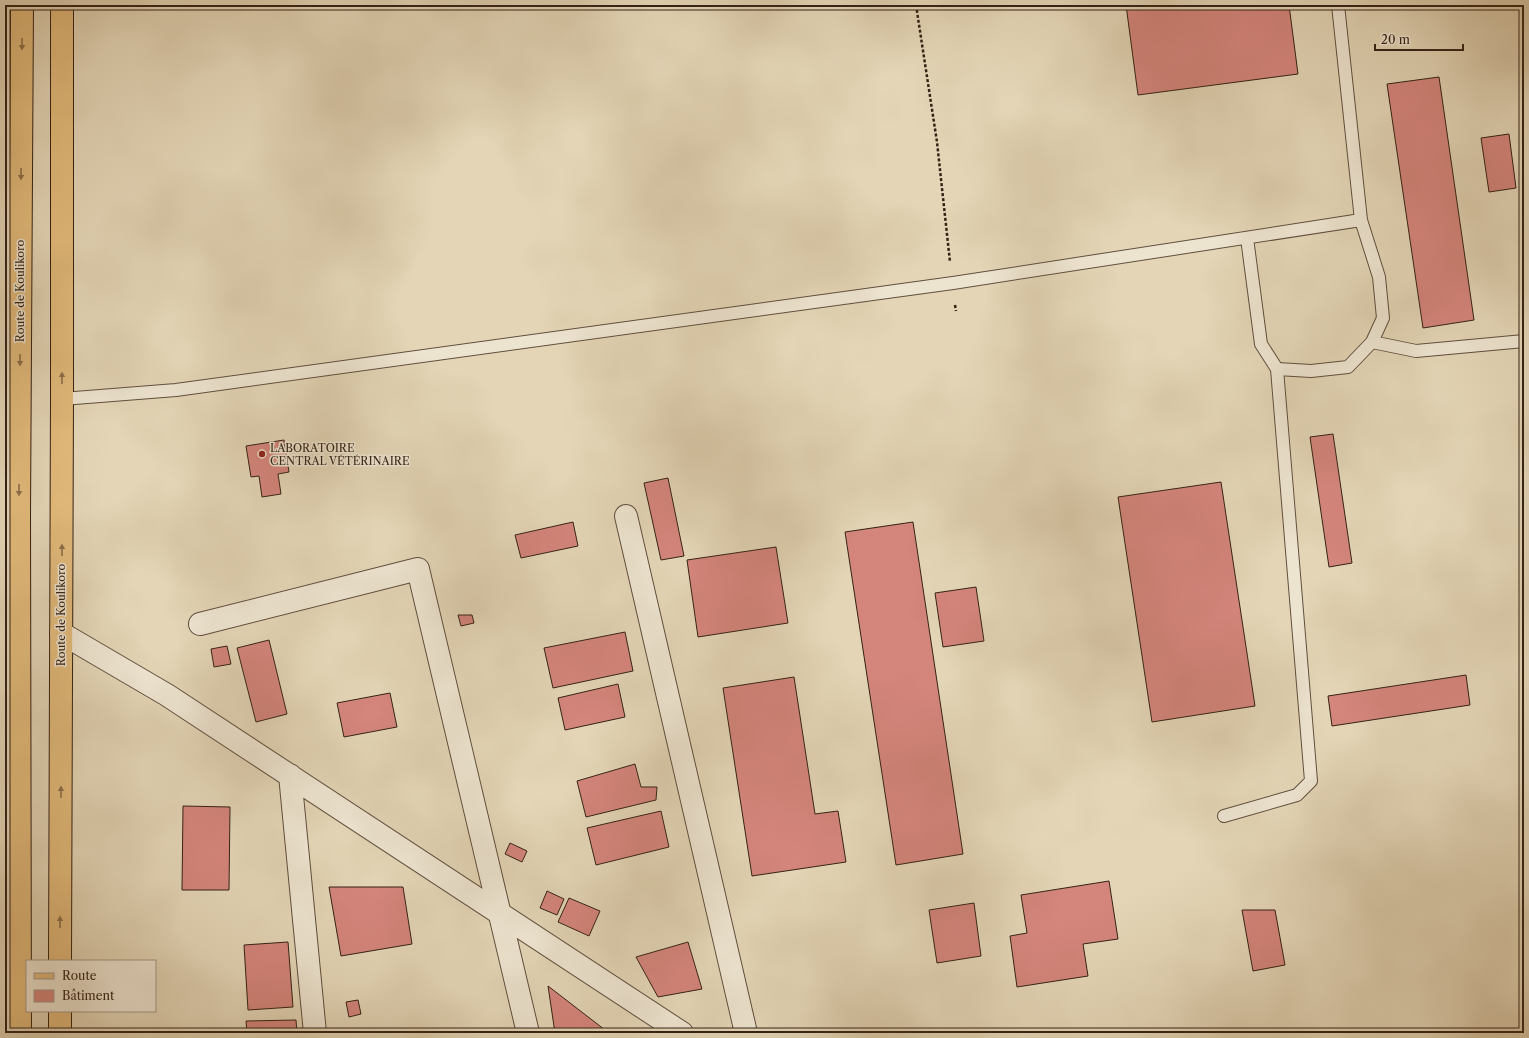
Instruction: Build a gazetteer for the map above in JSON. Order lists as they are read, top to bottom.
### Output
{
  "streets": {
    "main road": ["Route de Koulikoro"]
  },
  "places": ["LABORATOIRE CENTRAL VÉTÉRINAIRE"],
  "legend": ["Route", "Bâtiment"],
  "scale_bar": "20 m"
}
